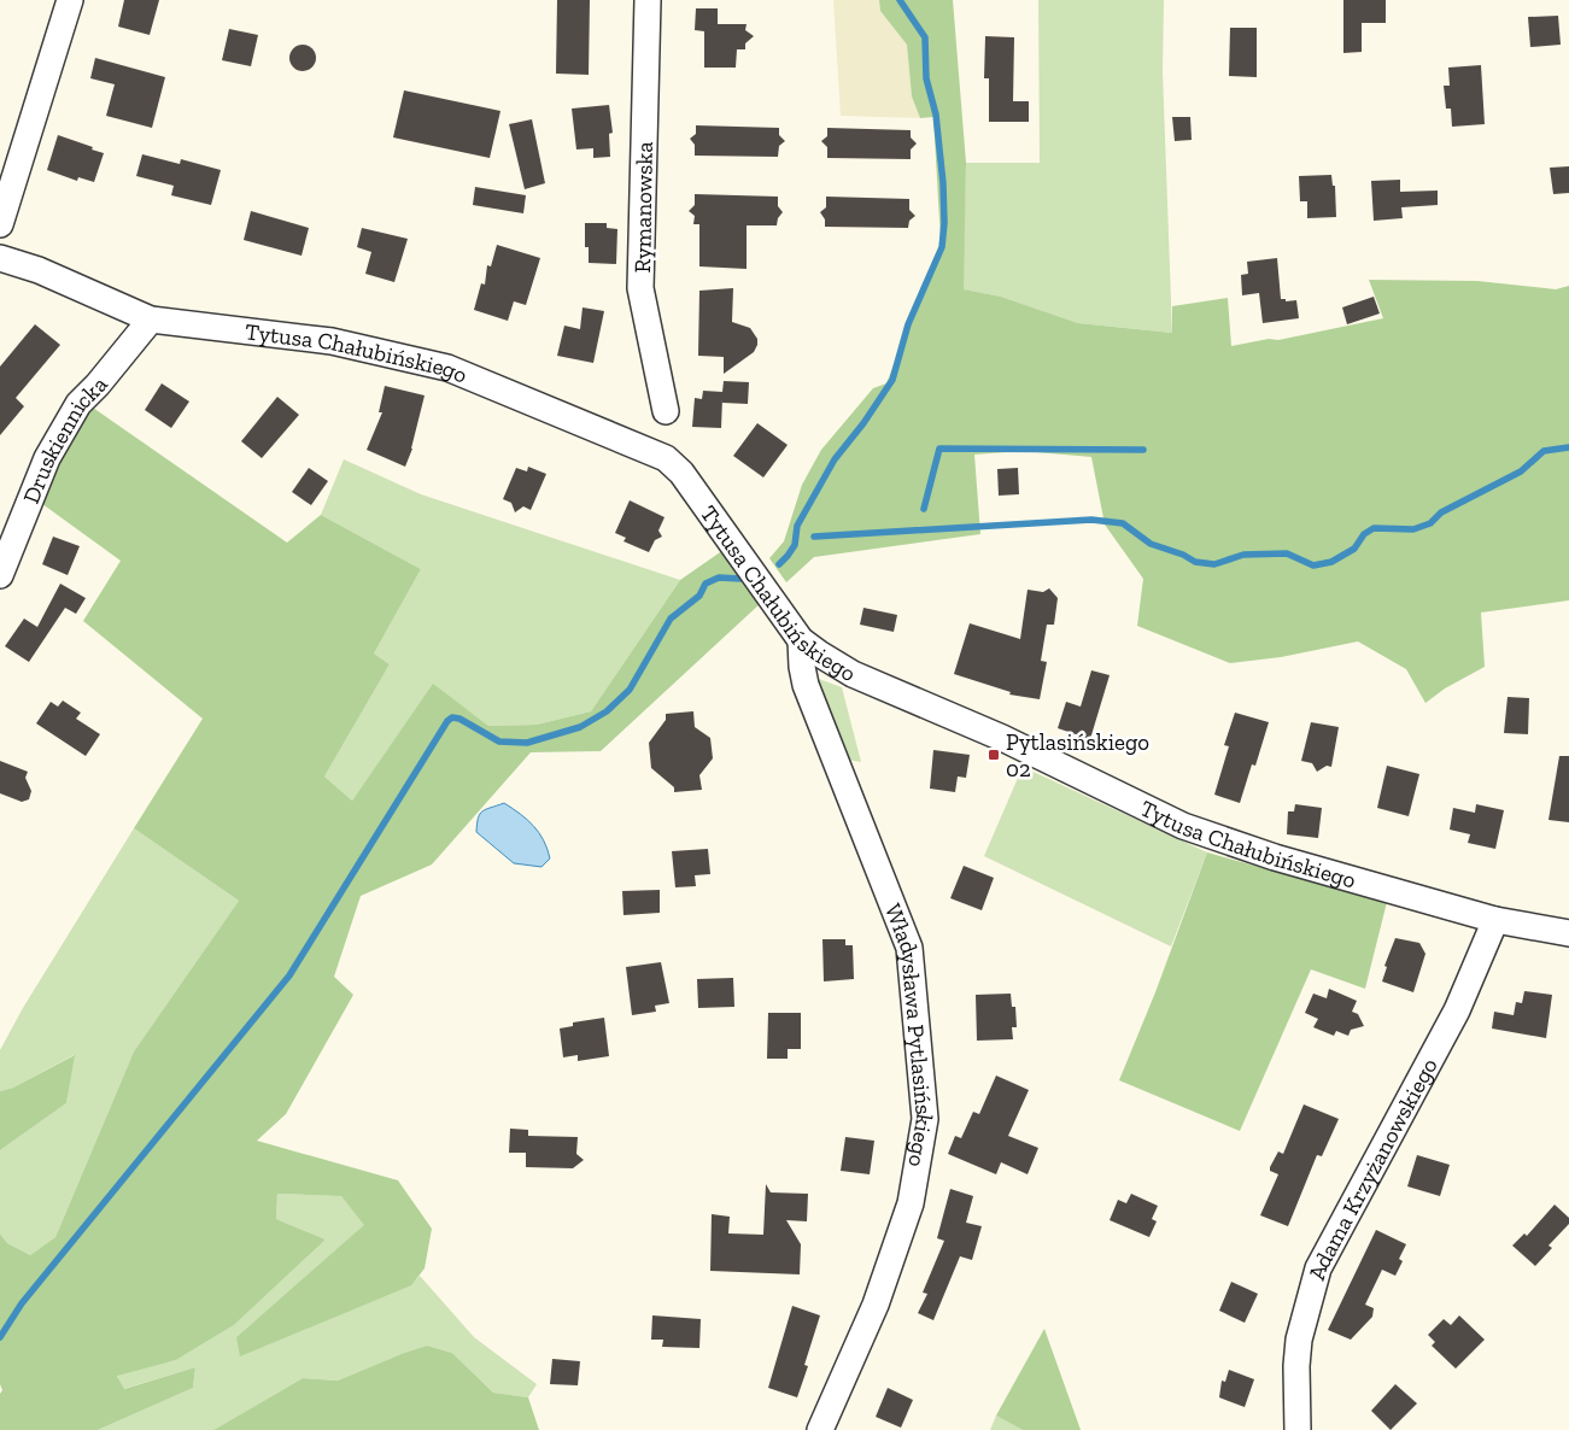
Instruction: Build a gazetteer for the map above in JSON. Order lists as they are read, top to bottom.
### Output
{
  "streets": {
    "street": [
      "Rymanowska",
      "Tytusa Chałubińskiego",
      "Druskiennicka",
      "Władysława Pytlasińskiego",
      "Adama Krzyżanowskiego"
    ]
  },
  "crossings": [
    ["Tytusa Chałubińskiego", "Druskiennicka"],
    ["Tytusa Chałubińskiego", "Władysława Pytlasińskiego"],
    ["Tytusa Chałubińskiego", "Adama Krzyżanowskiego"]
  ],
  "places": {
    "transit": ["Pytlasińskiego 02"]
  }
}
